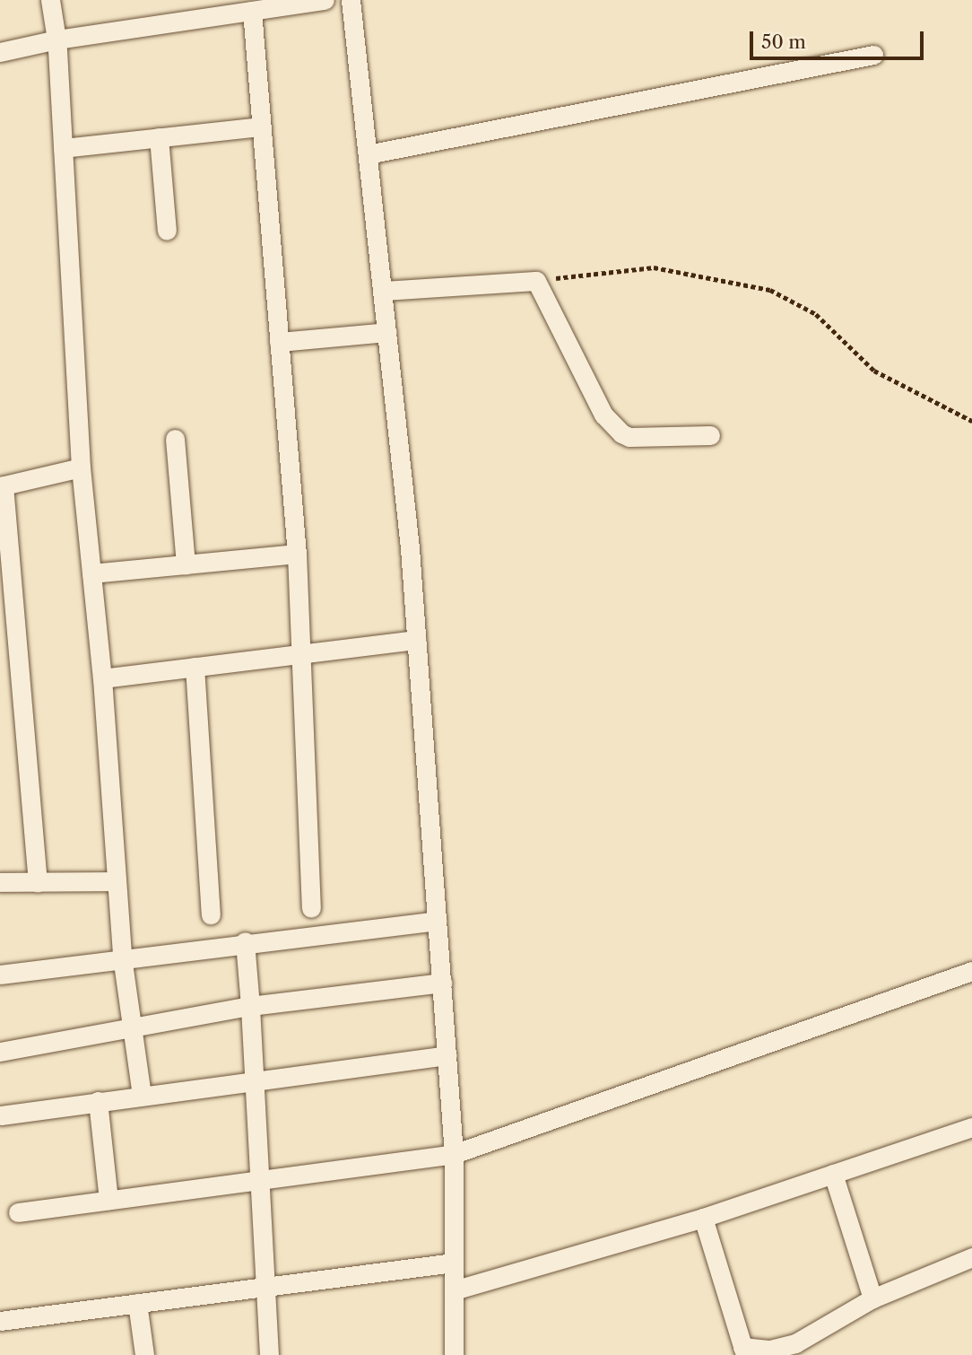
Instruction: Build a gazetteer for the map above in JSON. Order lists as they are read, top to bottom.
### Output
{
  "scale_bar": "50 m"
}
